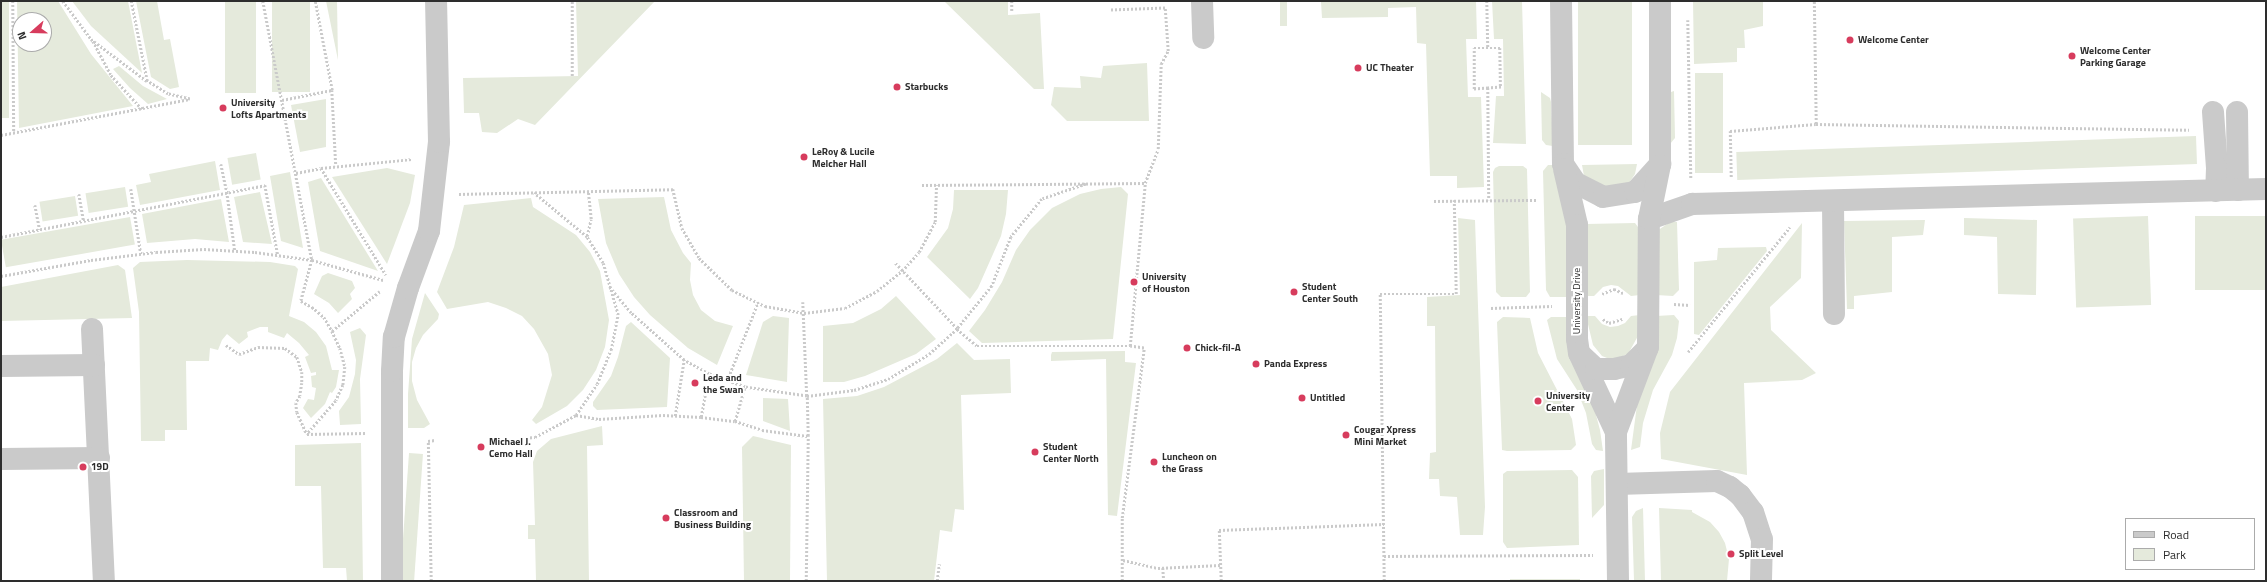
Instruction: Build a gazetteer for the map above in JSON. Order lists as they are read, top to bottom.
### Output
{
  "streets": {
    "street": ["University Drive"]
  },
  "places": [
    "Welcome Center",
    "Welcome Center Parking Garage",
    "UC Theater",
    "Starbucks",
    "University Lofts Apartments",
    "LeRoy & Lucile Melcher Hall",
    "University of Houston",
    "Student Center South",
    "Chick-fil-A",
    "Panda Express",
    "Leda and the Swan",
    "Untitled",
    "University Center",
    "Cougar Xpress Mini Market",
    "Michael J. Cemo Hall",
    "Student Center North",
    "Luncheon on the Grass",
    "19D",
    "Classroom and Business Building",
    "Split Level"
  ],
  "legend": ["Road", "Park"],
  "north": "left"
}
